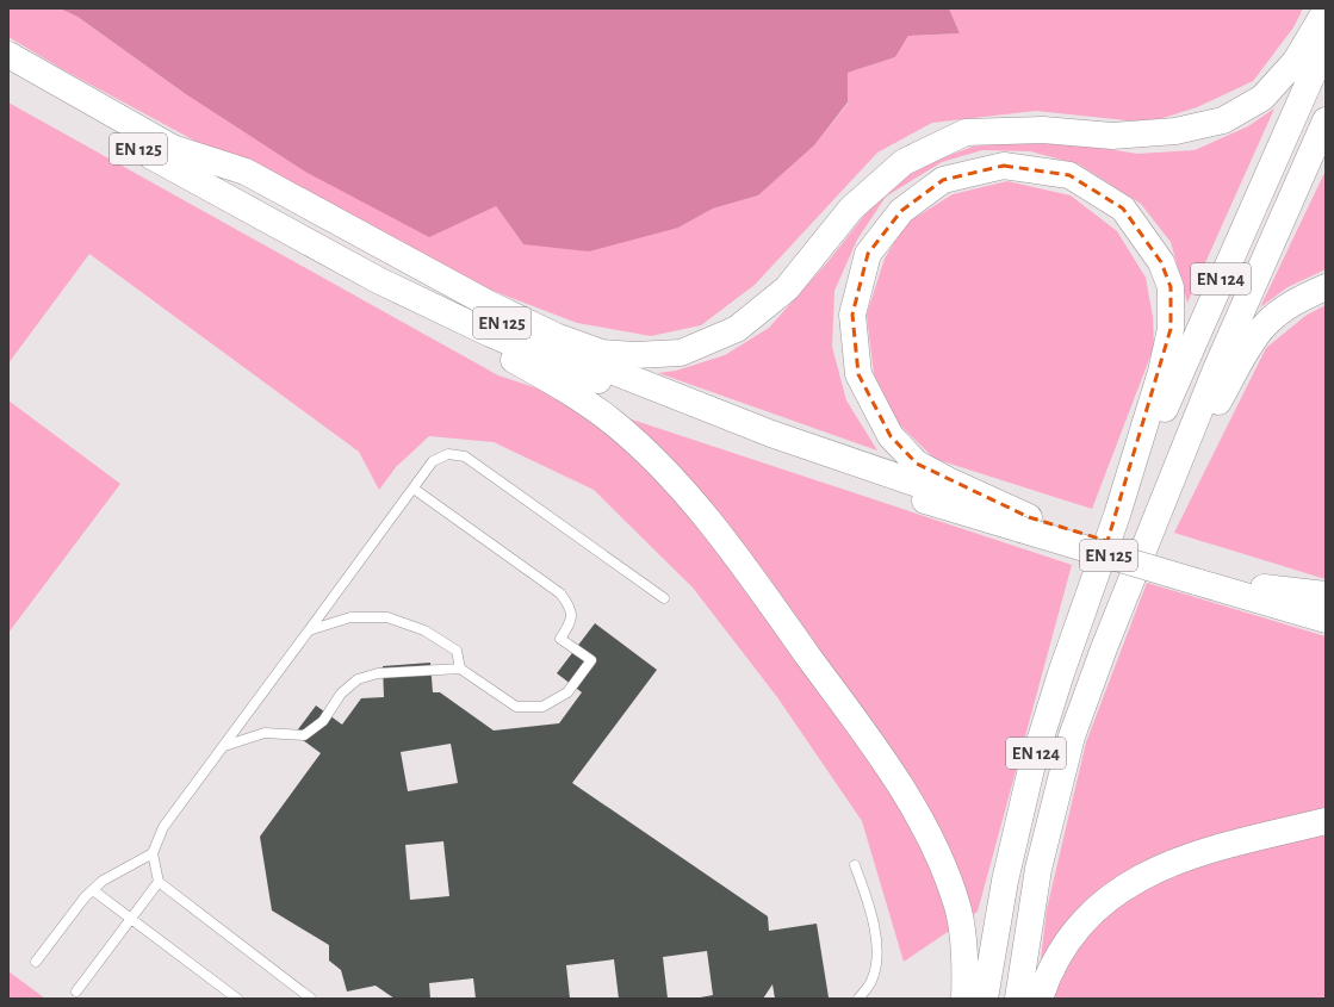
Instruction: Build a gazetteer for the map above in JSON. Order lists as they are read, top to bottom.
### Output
{
  "streets": {
    "main road": ["EN 125", "EN 124"]
  }
}
